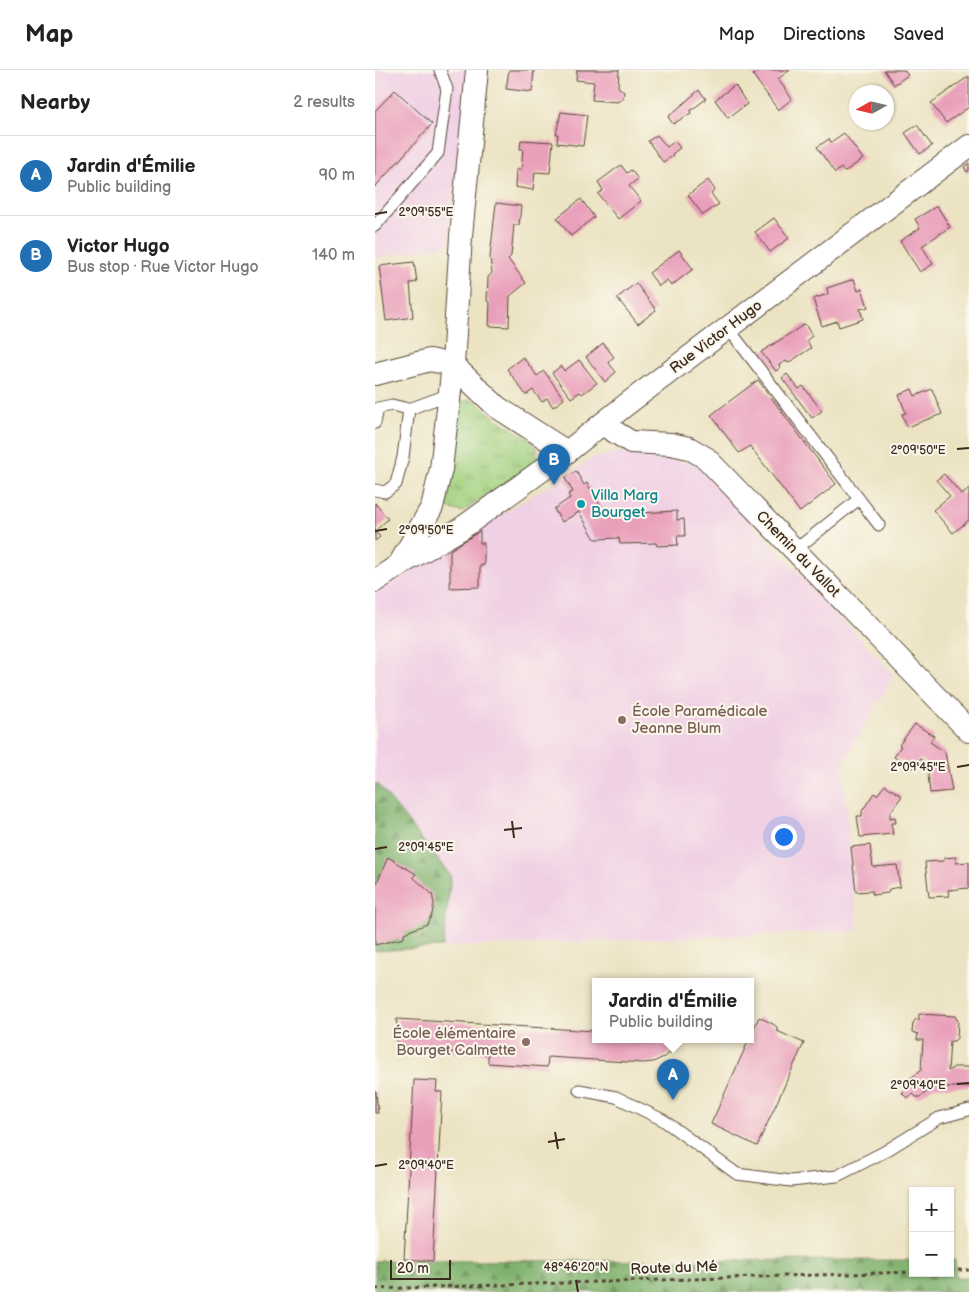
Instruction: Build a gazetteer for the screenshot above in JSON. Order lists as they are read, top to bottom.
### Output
{
  "streets": {
    "street": ["Rue Victor Hugo", "Chemin du Vallot"],
    "path": ["Route du Mé"]
  },
  "crossings": [
    ["Rue Victor Hugo", "Chemin du Vallot"]
  ],
  "places": ["Villa Marg Bourget", "École Paramédicale Jeanne Blum", "École élémentaire Bourget Calmette"],
  "scale_bar": "20 m",
  "north": "left",
  "page": {
    "header": "Map",
    "nav": ["Map", "Directions", "Saved"],
    "heading": ["Nearby", "2 results"],
    "list": [
      {
        "mark": "A",
        "name": "Jardin d'Émilie",
        "note": "Public building",
        "value": "90 m"
      },
      {
        "mark": "B",
        "name": "Victor Hugo",
        "note": "Bus stop · Rue Victor Hugo",
        "value": "140 m"
      }
    ],
    "pins": ["B", "A"],
    "popup": ["Jardin d'Émilie", "Public building"],
    "map_buttons": ["+", "−"],
    "scale": "20 m"
  },
  "coordinates": [
    "2°09'55\"E",
    "2°09'50\"E",
    "2°09'45\"E",
    "2°09'40\"E",
    "48°46'20\"N"
  ]
}
